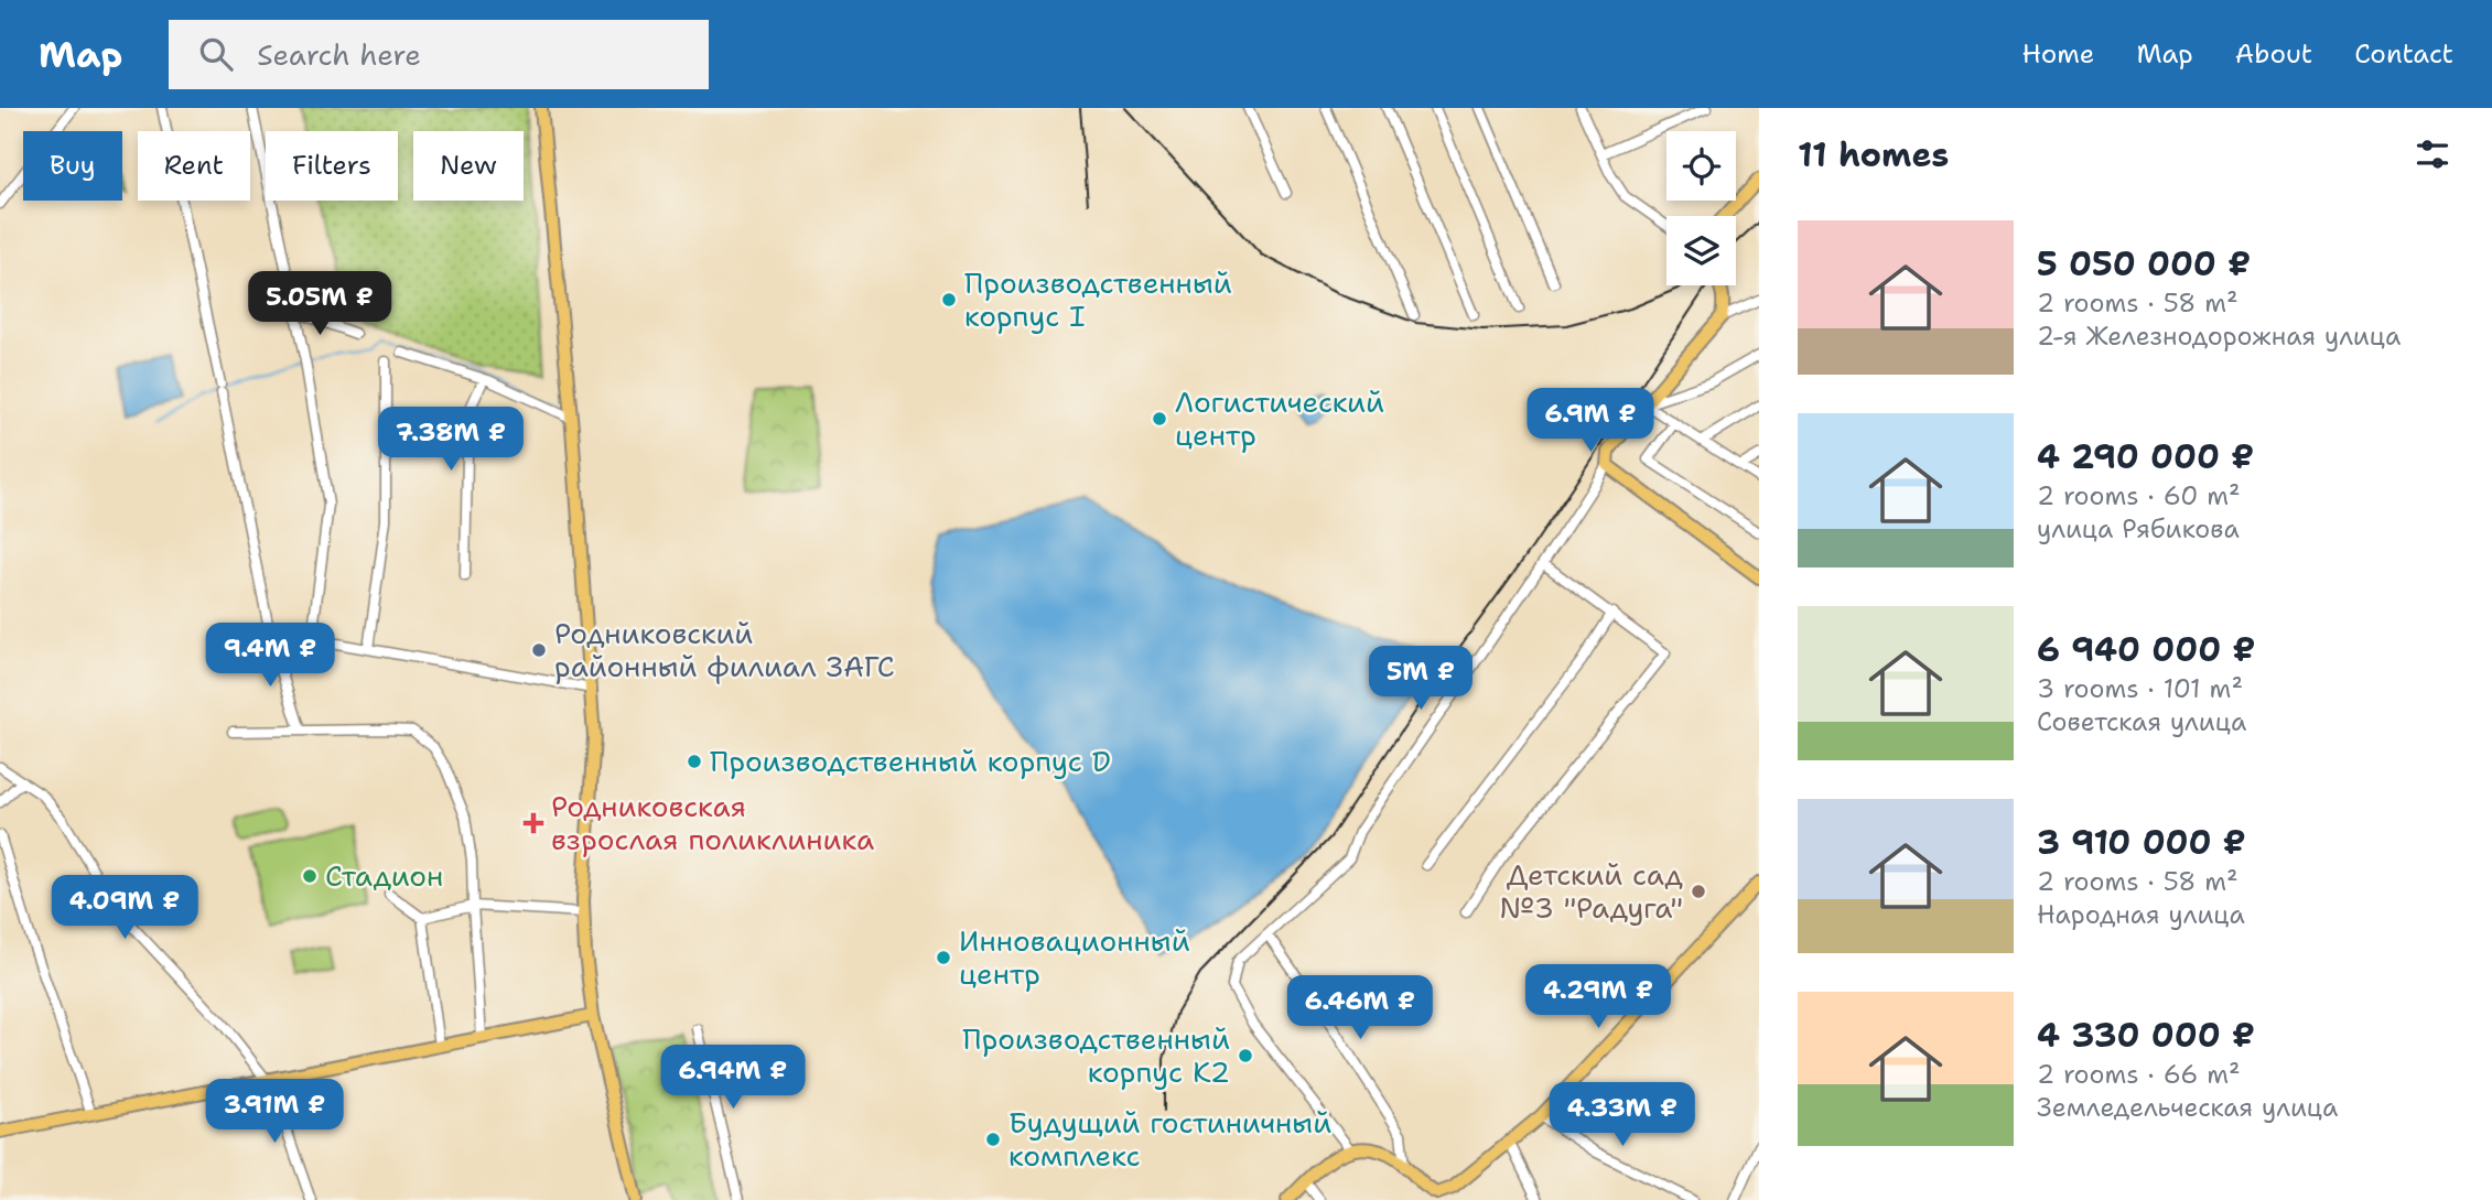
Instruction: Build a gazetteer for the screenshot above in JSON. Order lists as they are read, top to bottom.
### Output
{
  "places": {
    "other": [
      "Производственный корпус I",
      "Логистический центр",
      "Родниковский районный филиал ЗАГС",
      "Производственный корпус D",
      "Стадион",
      "Детский сад №3 \"Радуга\"",
      "Инновационный центр",
      "Производственный корпус K2",
      "Будущий гостиничный комплекс"
    ],
    "health": ["Родниковская взрослая поликлиника"]
  },
  "page": {
    "header": "Map",
    "search": "Search here",
    "nav": [
      "Home",
      "Map",
      "About",
      "Contact"
    ],
    "heading": "11 homes",
    "chip": [
      "Buy",
      "Rent",
      "Filters",
      "New"
    ],
    "list": [
      {
        "name": "5 050 000 ₽",
        "note": "2 rooms · 58 m² · 2-я Железнодорожная улица"
      },
      {
        "name": "4 290 000 ₽",
        "note": "2 rooms · 60 m² · улица Рябикова"
      },
      {
        "name": "6 940 000 ₽",
        "note": "3 rooms · 101 m² · Советская улица"
      },
      {
        "name": "3 910 000 ₽",
        "note": "2 rooms · 58 m² · Народная улица"
      },
      {
        "name": "4 330 000 ₽",
        "note": "2 rooms · 66 m² · Земледельческая улица"
      }
    ],
    "price": [
      "5.05M ₽",
      "6.9M ₽",
      "7.38M ₽",
      "9.4M ₽",
      "5M ₽",
      "4.09M ₽",
      "4.29M ₽",
      "6.46M ₽",
      "6.94M ₽",
      "3.91M ₽",
      "4.33M ₽"
    ]
  }
}
